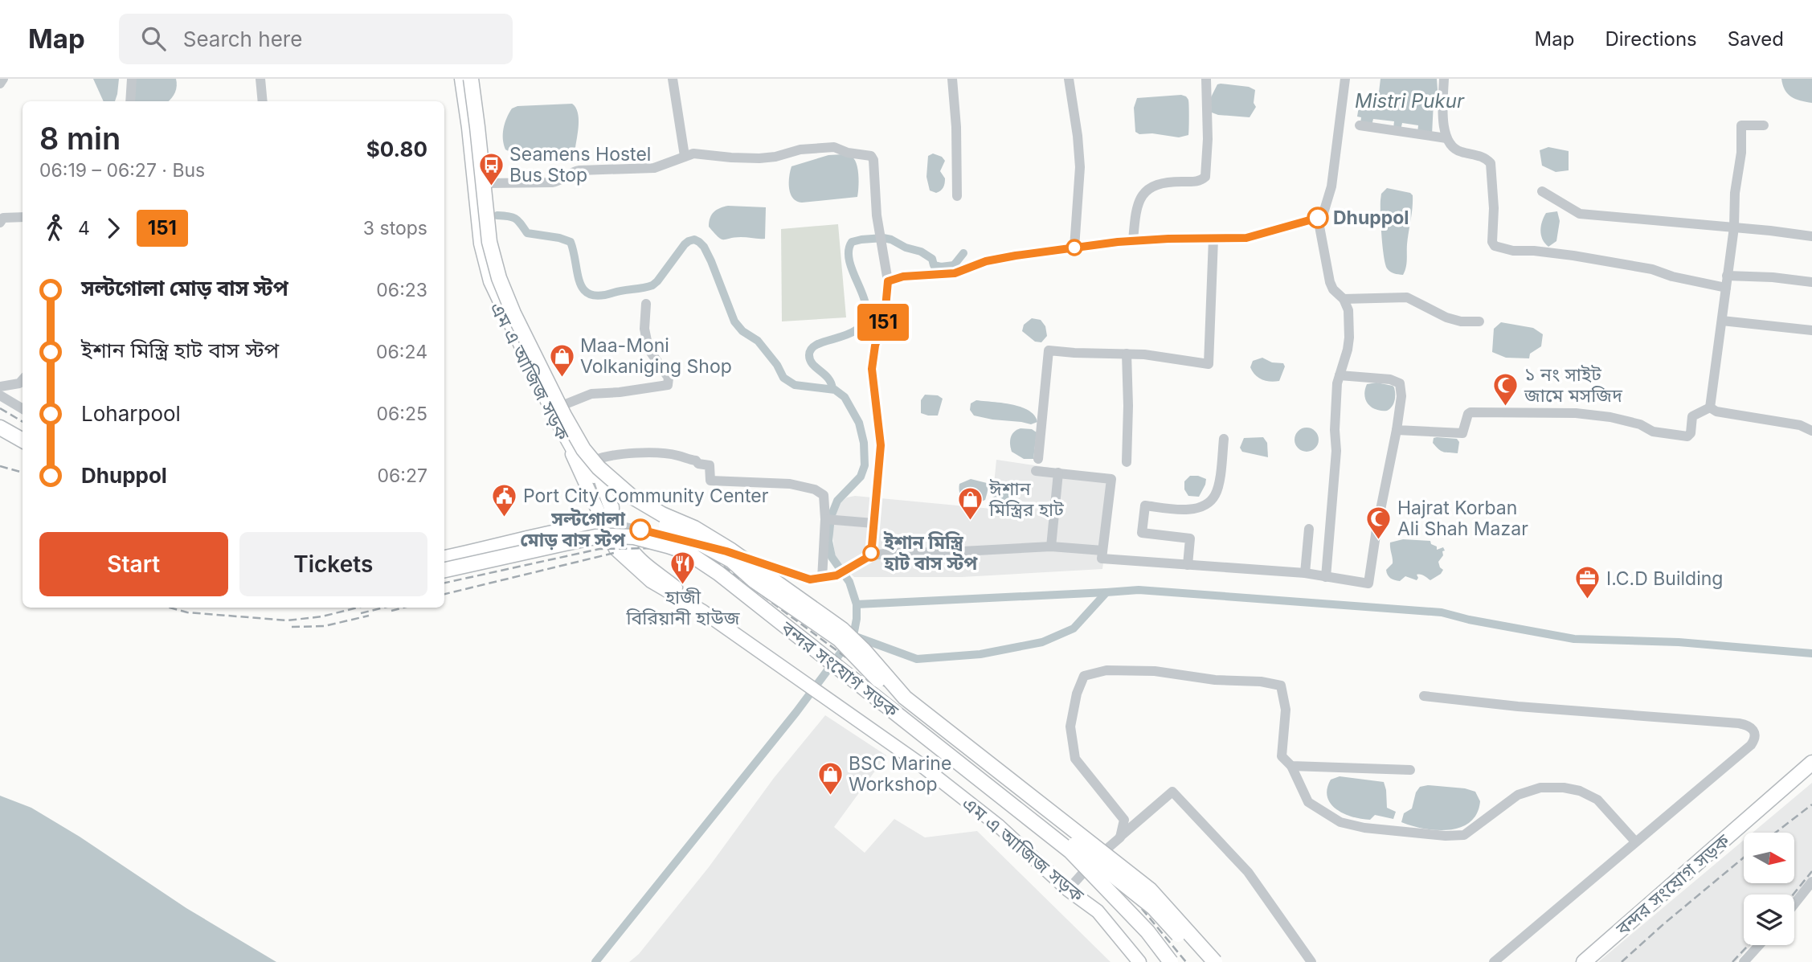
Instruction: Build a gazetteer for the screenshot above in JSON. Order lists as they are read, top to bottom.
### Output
{
  "streets": {
    "highway": ["বন্দর সংযোগ সড়ক"],
    "main road": ["এম এ আজিজ সড়ক"]
  },
  "water": ["Mistri Pukur"],
  "places": {
    "bus stop": ["Seamens Hostel Bus Stop"],
    "other": ["Dhuppol", "সল্টগোলা মোড় বাস স্টপ", "ইশান মিস্ত্রি হাট বাস স্টপ"],
    "shop": ["Maa-Moni Volkaniging Shop", "ঈশান মিস্ত্রির হাট", "BSC Marine Workshop"],
    "mosque": ["১ নং সাইট জামে মসজিদ", "Hajrat Korban Ali Shah Mazar"],
    "public building": ["Port City Community Center"],
    "restaurant": ["হাজী বিরিয়ানী হাউজ"],
    "office": ["I.C.D Building"]
  },
  "lines": ["bus line 151"],
  "north": "right",
  "page": {
    "header": "Map",
    "search": "Search here",
    "nav": ["Map", "Directions", "Saved"],
    "on_map": "151",
    "heading": ["8 min", "06:19 – 06:27 · Bus", "$0.80"],
    "legs": ["4", "151", "3 stops"],
    "list": [
      {
        "name": "সল্টগোলা মোড় বাস স্টপ",
        "value": "06:23"
      },
      {
        "name": "ইশান মিস্ত্রি হাট বাস স্টপ",
        "value": "06:24"
      },
      {
        "name": "Loharpool",
        "value": "06:25"
      },
      {
        "name": "Dhuppol",
        "value": "06:27"
      }
    ],
    "buttons": ["Start", "Tickets"]
  }
}
